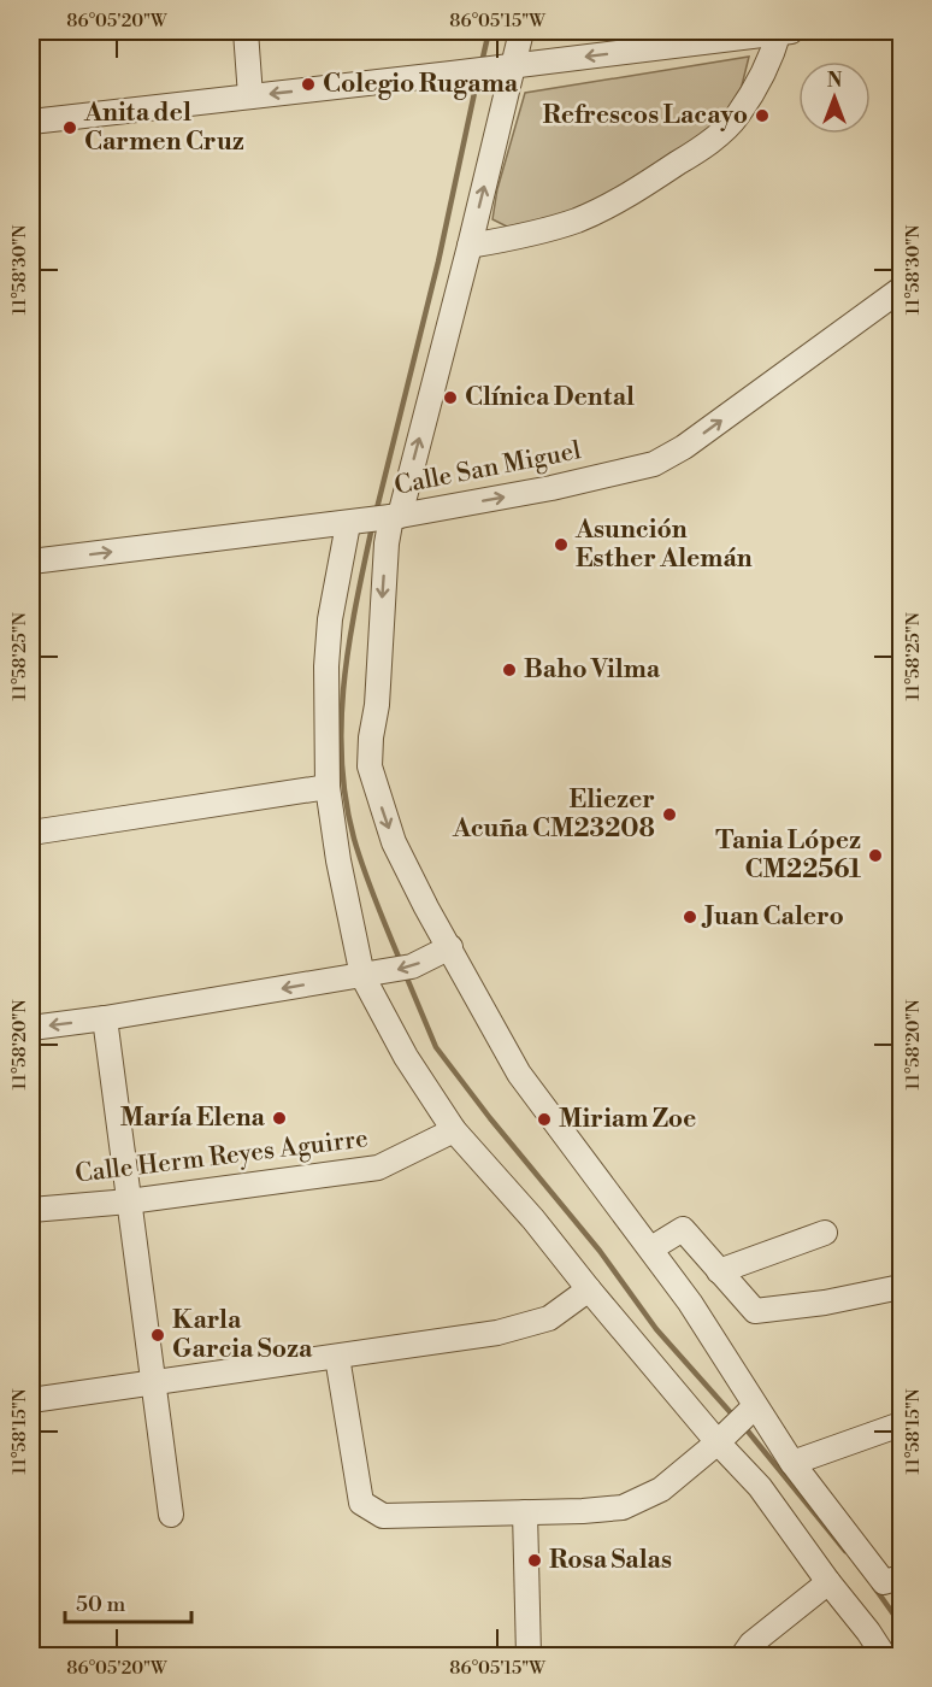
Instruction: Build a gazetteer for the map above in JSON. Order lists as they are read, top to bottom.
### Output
{
  "streets": {
    "street": ["Calle San Miguel", "Calle Herm Reyes Aguirre"]
  },
  "one_way": ["Calle San Miguel"],
  "places": [
    "Colegio Rugama",
    "Refrescos Lacayo",
    "Anita del Carmen Cruz",
    "Clínica Dental",
    "Asunción Esther Alemán",
    "Baho Vilma",
    "Eliezer Acuña CM23208",
    "Tania López CM22561",
    "Juan Calero",
    "María Elena",
    "Miriam Zoe",
    "Karla Garcia Soza",
    "Rosa Salas"
  ],
  "scale_bar": "50 m",
  "north": "top",
  "coordinates": [
    "86°05'20\"W",
    "86°05'15\"W",
    "11°58'30\"N",
    "11°58'25\"N",
    "11°58'20\"N",
    "11°58'15\"N"
  ]
}
